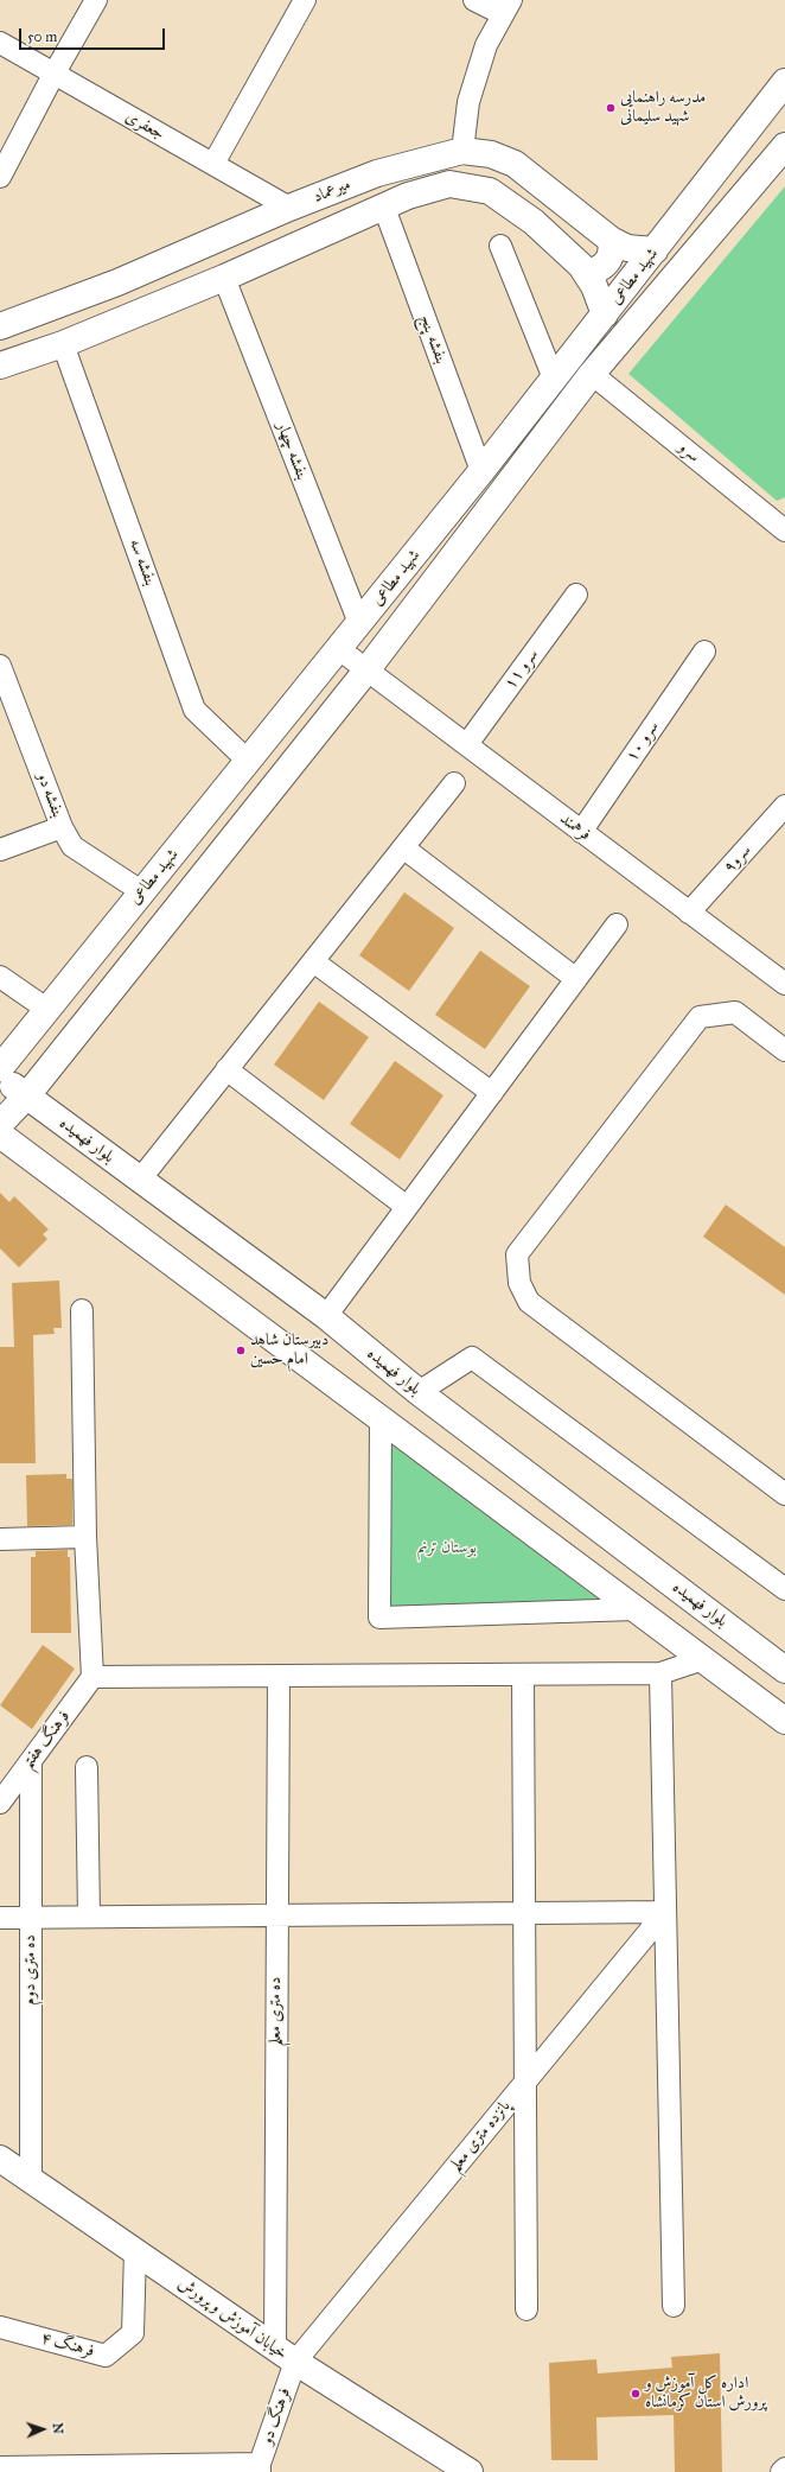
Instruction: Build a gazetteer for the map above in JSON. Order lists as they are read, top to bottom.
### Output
{
  "streets": {
    "street": [
      "جعفری",
      "میرعماد",
      "شهید مطاعی",
      "بنفشه پنج",
      "بنفشه چهار",
      "سرو",
      "بنفشه سه",
      "۱۱ سرو",
      "سرو ۱۰",
      "بنفشه دو",
      "فرهمند",
      "سرو۹",
      "بلوار فهمیده",
      "فرهنگ هفتم",
      "ده متری دوم",
      "ده متری معلم",
      "پانزده متری معلم",
      "خیابان آموزش و پرورش",
      "فرهنگ ۴",
      "فرهنگ دو"
    ]
  },
  "crossings": [
    ["جعفری", "میرعماد"],
    ["میرعماد", "شهید مطاعی"],
    ["شهید مطاعی", "بنفشه پنج"],
    ["شهید مطاعی", "بنفشه چهار"],
    ["شهید مطاعی", "سرو"],
    ["شهید مطاعی", "بنفشه سه"],
    ["شهید مطاعی", "بنفشه دو"],
    ["شهید مطاعی", "فرهمند"],
    ["شهید مطاعی", "بلوار فهمیده"],
    ["۱۱ سرو", "فرهمند"],
    ["سرو ۱۰", "فرهمند"],
    ["فرهمند", "سرو۹"],
    ["فرهنگ هفتم", "ده متری دوم"],
    ["ده متری دوم", "خیابان آموزش و پرورش"],
    ["ده متری معلم", "پانزده متری معلم"],
    ["ده متری معلم", "خیابان آموزش و پرورش"],
    ["ده متری معلم", "فرهنگ دو"],
    ["پانزده متری معلم", "خیابان آموزش و پرورش"],
    ["پانزده متری معلم", "فرهنگ دو"],
    ["خیابان آموزش و پرورش", "فرهنگ ۴"],
    ["خیابان آموزش و پرورش", "فرهنگ دو"]
  ],
  "parks": ["بوستان ترنم"],
  "places": ["مدرسه راهنمایی شهید سلیمانی", "دبیرستان شاهد امام حسین", "اداره کل آموزش و پرورش استان کرمانشاه"],
  "scale_bar": "50 m",
  "north": "right"
}
